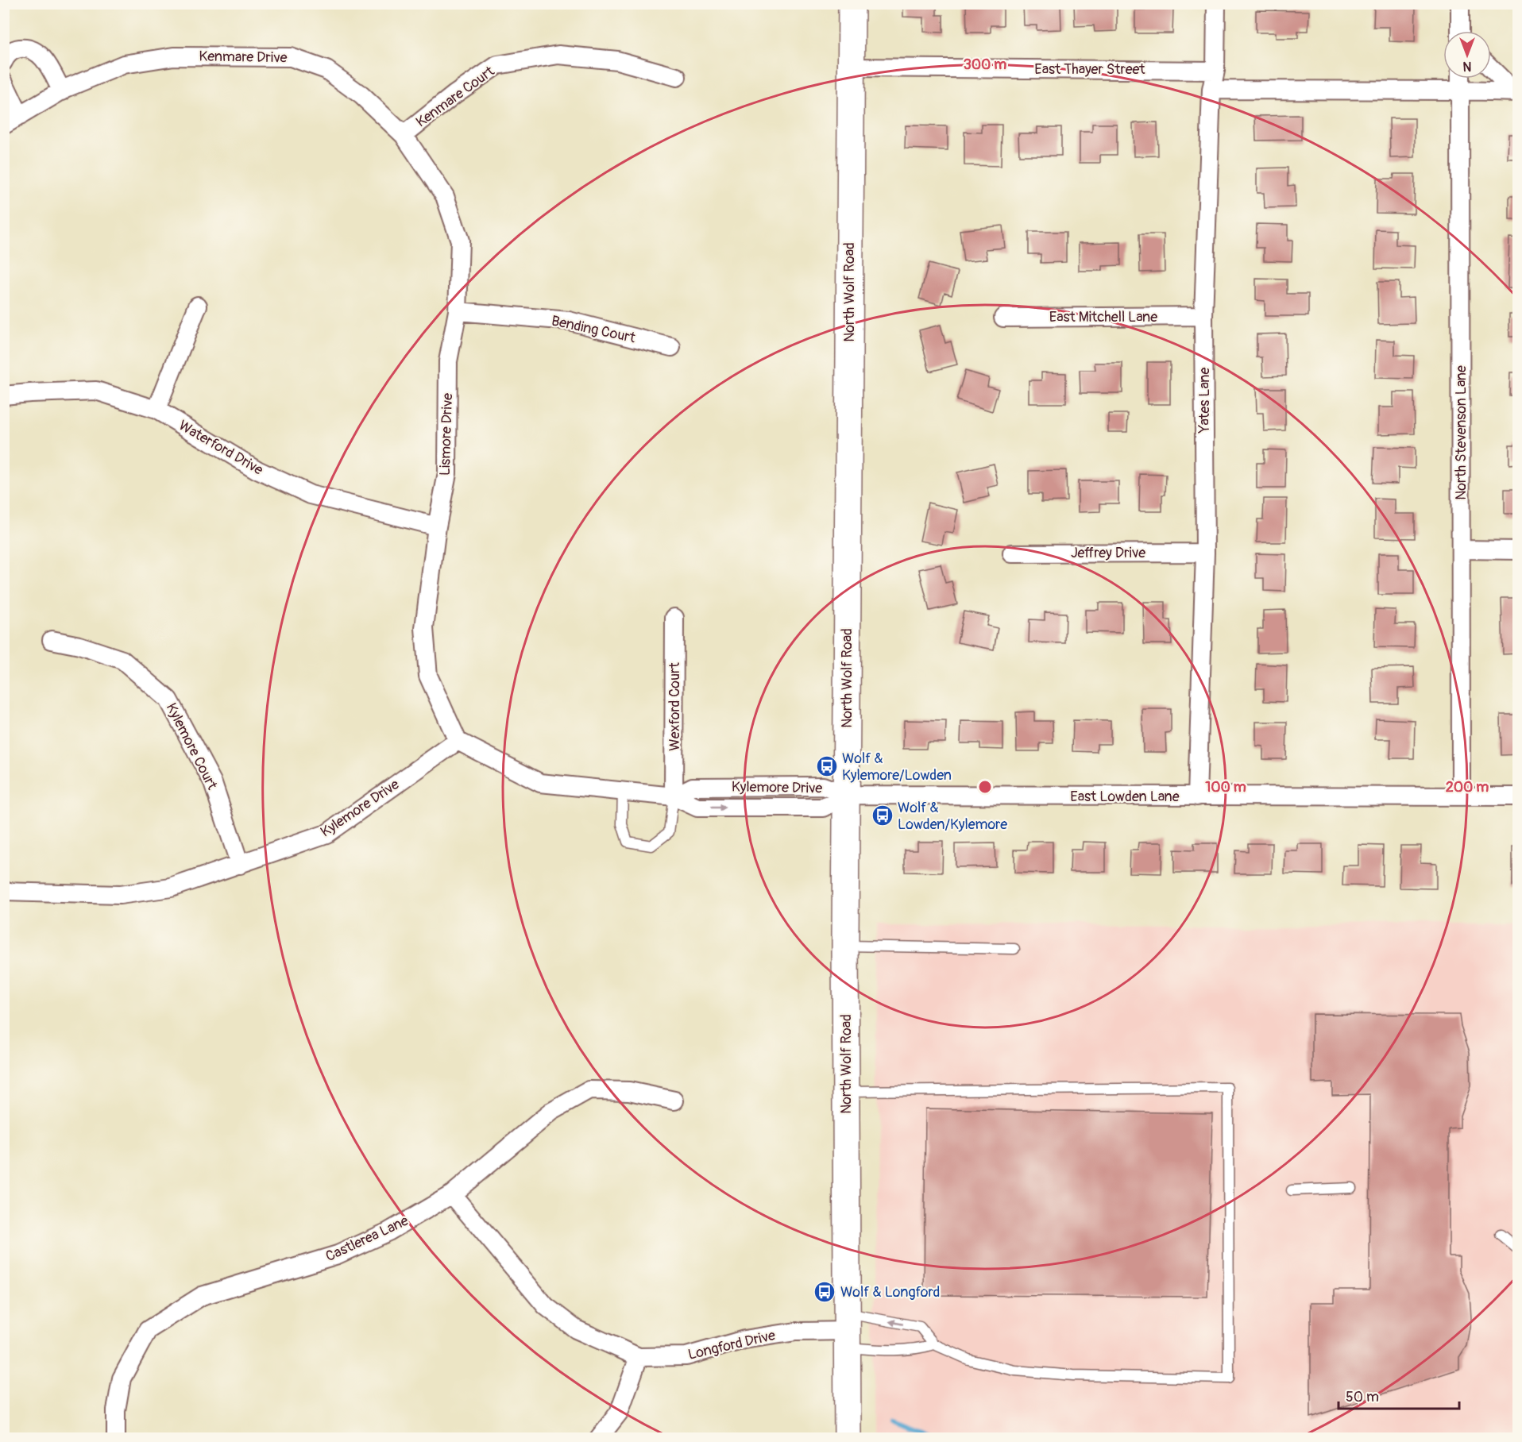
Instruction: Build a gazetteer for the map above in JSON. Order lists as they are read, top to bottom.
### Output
{
  "streets": {
    "main road": ["North Wolf Road"],
    "street": [
      "Kenmare Drive",
      "East Thayer Street",
      "Kenmare Court",
      "East Mitchell Lane",
      "Bending Court",
      "Yates Lane",
      "North Stevenson Lane",
      "Lismore Drive",
      "Waterford Drive",
      "Jeffrey Drive",
      "Wexford Court",
      "Kylemore Court",
      "Kylemore Drive",
      "East Lowden Lane",
      "Castlerea Lane",
      "Longford Drive"
    ]
  },
  "crossings": [
    ["Kenmare Drive", "Kenmare Court"],
    ["Kenmare Drive", "Lismore Drive"],
    ["East Thayer Street", "North Wolf Road"],
    ["East Thayer Street", "Yates Lane"],
    ["Kenmare Court", "Lismore Drive"],
    ["North Wolf Road", "Kylemore Drive"],
    ["North Wolf Road", "East Lowden Lane"],
    ["North Wolf Road", "Longford Drive"],
    ["East Mitchell Lane", "Yates Lane"],
    ["Bending Court", "Lismore Drive"],
    ["Yates Lane", "Jeffrey Drive"],
    ["Yates Lane", "East Lowden Lane"],
    ["North Stevenson Lane", "East Lowden Lane"],
    ["Lismore Drive", "Waterford Drive"],
    ["Lismore Drive", "Kylemore Drive"],
    ["Wexford Court", "Kylemore Drive"],
    ["Kylemore Court", "Kylemore Drive"],
    ["Kylemore Drive", "East Lowden Lane"],
    ["Castlerea Lane", "Longford Drive"]
  ],
  "places": {
    "bus stop": ["Wolf & Kylemore/Lowden", "Wolf & Lowden/Kylemore", "Wolf & Longford"]
  },
  "scale_bar": "50 m",
  "north": "bottom",
  "rings": ["300 m", "100 m", "200 m"]
}
